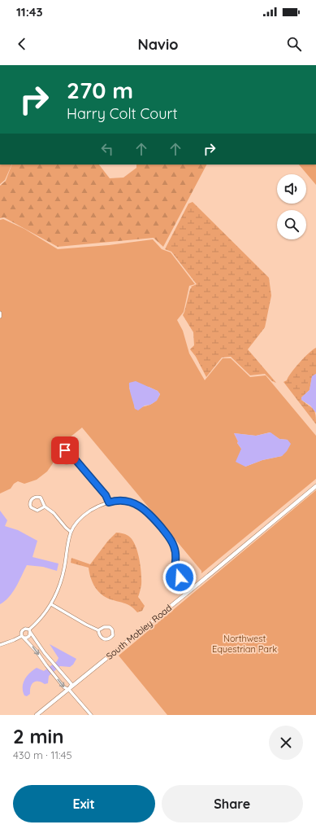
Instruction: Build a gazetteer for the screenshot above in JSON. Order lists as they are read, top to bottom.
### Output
{
  "streets": {
    "street": ["South Mobley Road"]
  },
  "parks": ["Northwest Equestrian Park"],
  "page": {
    "status": "11:43",
    "header": "Navio",
    "turn": ["270 m", "Harry Colt Court"],
    "heading": ["2 min", "430 m · 11:45"],
    "buttons": ["Exit", "Share"]
  }
}
